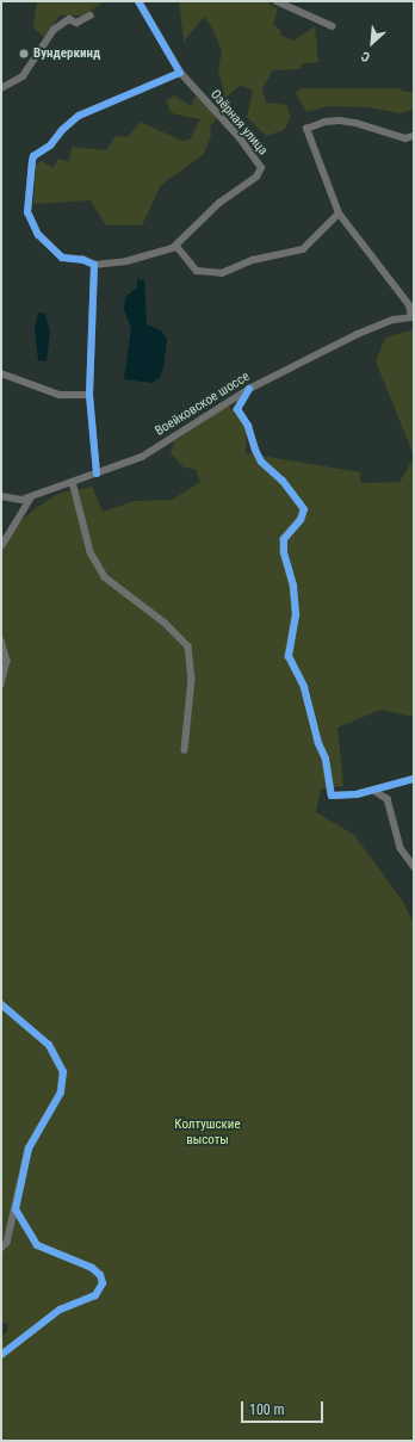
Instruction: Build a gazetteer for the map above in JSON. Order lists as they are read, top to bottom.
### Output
{
  "streets": {
    "street": ["Озёрная улица", "Воейковское шоссе"]
  },
  "parks": ["Колтушские высоты"],
  "places": ["Вундеркинд"],
  "scale_bar": "100 m",
  "north": "bottom left"
}
